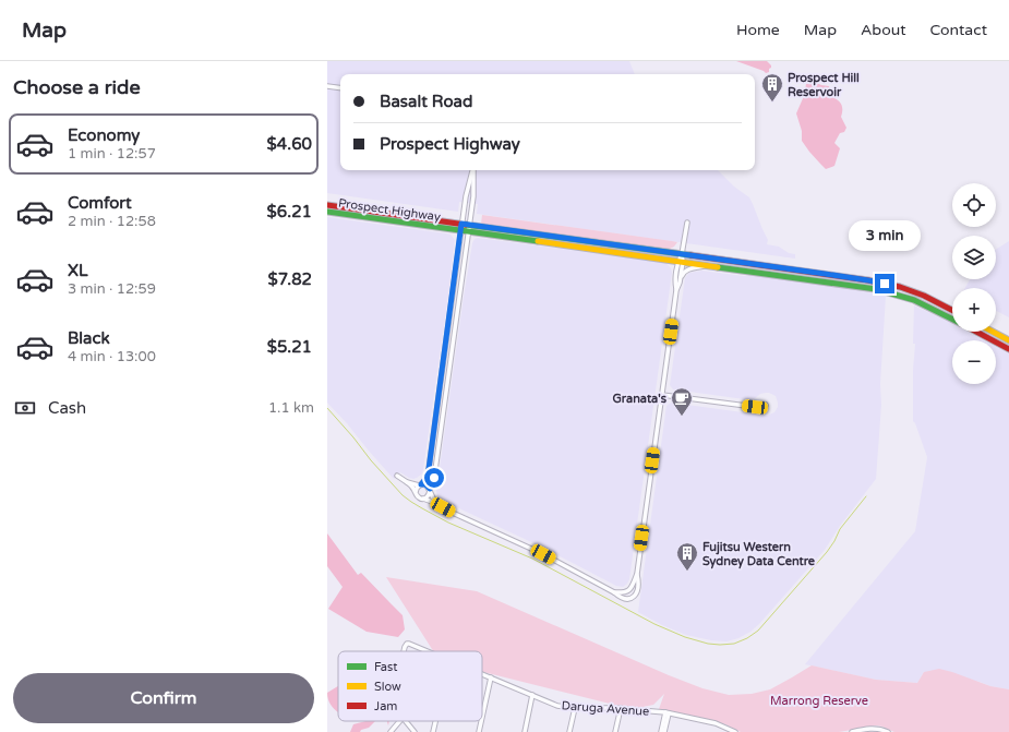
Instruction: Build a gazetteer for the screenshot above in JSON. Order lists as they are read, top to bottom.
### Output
{
  "streets": {
    "main road": ["Prospect Highway"],
    "street": ["Daruga Avenue"]
  },
  "parks": ["Marrong Reserve"],
  "places": {
    "building": ["Prospect Hill Reservoir", "Fujitsu Western Sydney Data Centre"],
    "cafe": ["Granata's"]
  },
  "legend": ["Fast", "Slow", "Jam"],
  "page": {
    "header": "Map",
    "nav": [
      "Home",
      "Map",
      "About",
      "Contact"
    ],
    "heading": "Choose a ride",
    "banner": ["Basalt Road", "Prospect Highway"],
    "list": [
      {
        "name": "Economy",
        "note": "1 min · 12:57",
        "value": "$4.60"
      },
      {
        "name": "Comfort",
        "note": "2 min · 12:58",
        "value": "$6.21"
      },
      {
        "name": "XL",
        "note": "3 min · 12:59",
        "value": "$7.82"
      },
      {
        "name": "Black",
        "note": "4 min · 13:00",
        "value": "$5.21"
      }
    ],
    "map_buttons": ["+", "−"],
    "bubble": "3 min",
    "pay": ["Cash", "1.1 km"],
    "buttons": "Confirm"
  }
}
